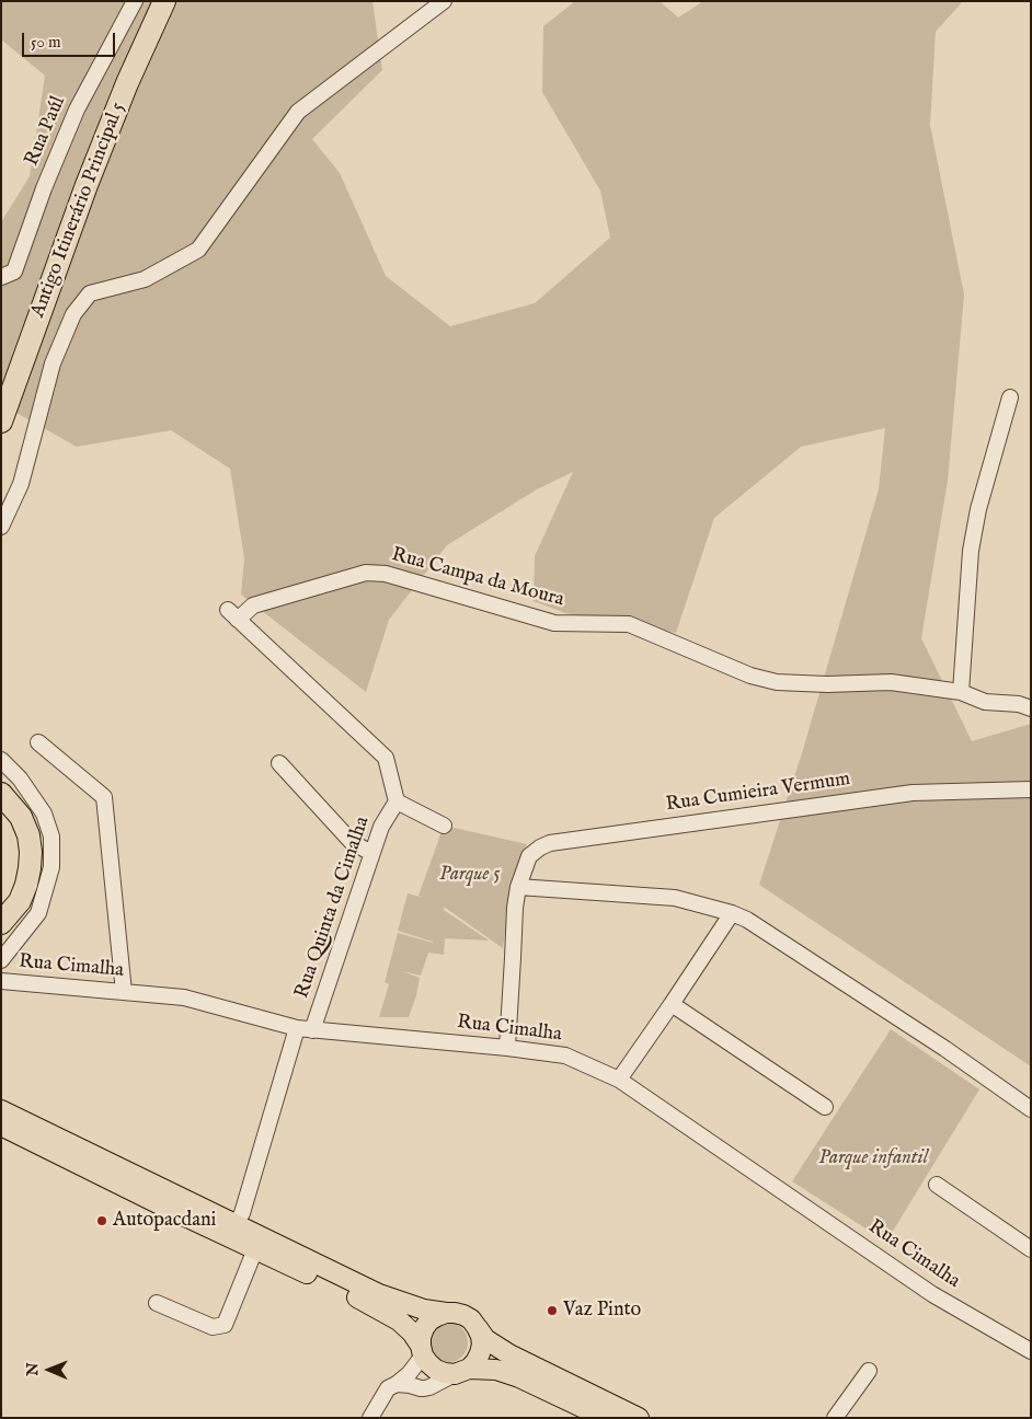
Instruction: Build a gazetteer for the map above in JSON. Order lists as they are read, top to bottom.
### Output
{
  "streets": {
    "highway": ["Antigo Itinerário Principal 5"],
    "street": [
      "Rua Paúl",
      "Rua Campa da Moura",
      "Rua Cumieira Vermum",
      "Rua Quinta da Cimalha",
      "Rua Cimalha"
    ]
  },
  "crossings": [
    ["Rua Campa da Moura", "Rua Quinta da Cimalha"],
    ["Rua Cumieira Vermum", "Rua Cimalha"],
    ["Rua Quinta da Cimalha", "Rua Cimalha"]
  ],
  "parks": ["Parque 5", "Parque infantil"],
  "places": ["Autopacdani", "Vaz Pinto"],
  "scale_bar": "50 m",
  "north": "left"
}
